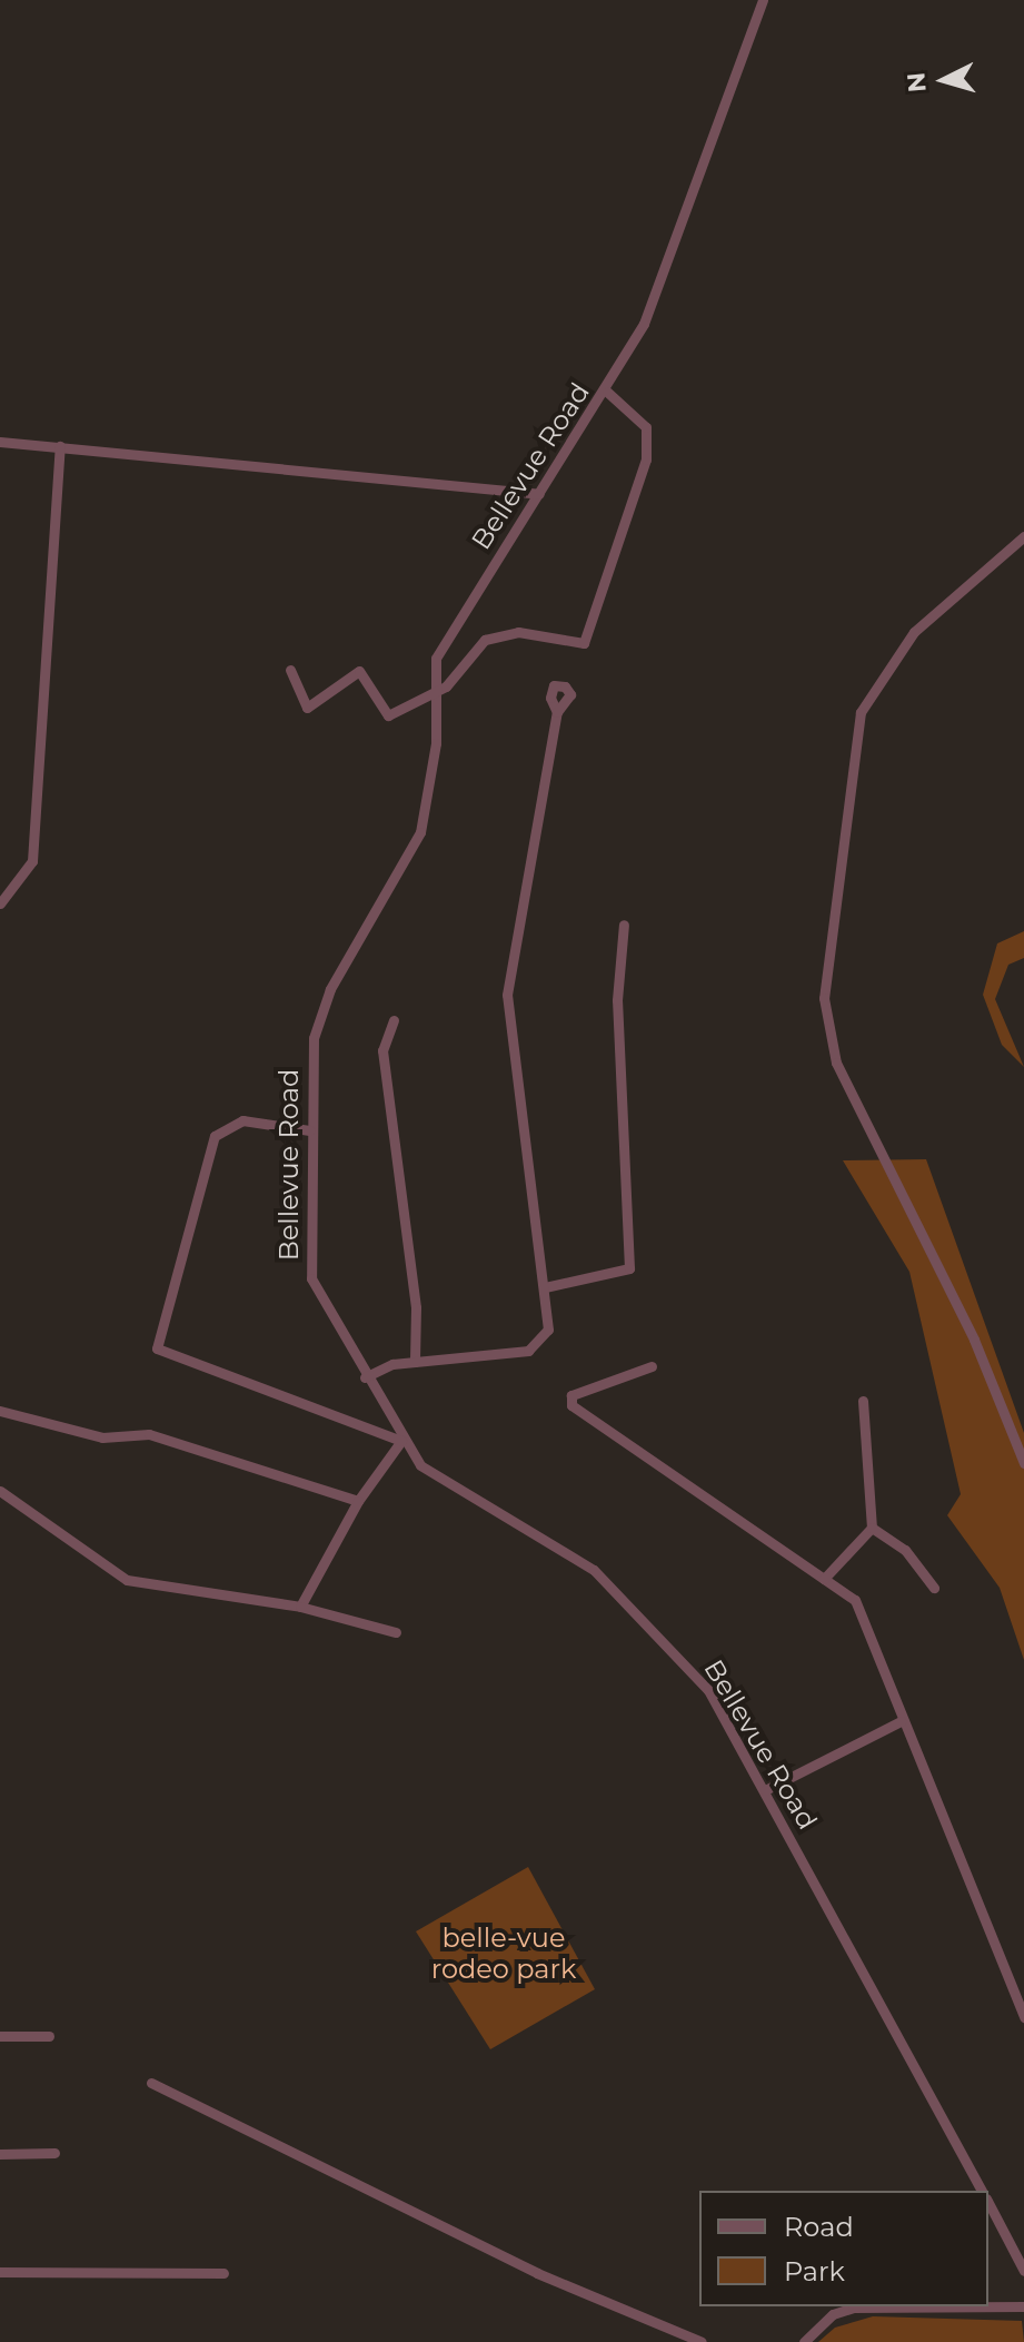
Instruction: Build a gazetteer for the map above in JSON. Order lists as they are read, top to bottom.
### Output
{
  "streets": {
    "street": ["Bellevue Road"]
  },
  "parks": ["belle-vue rodeo park"],
  "legend": ["Road", "Park"],
  "north": "left"
}
